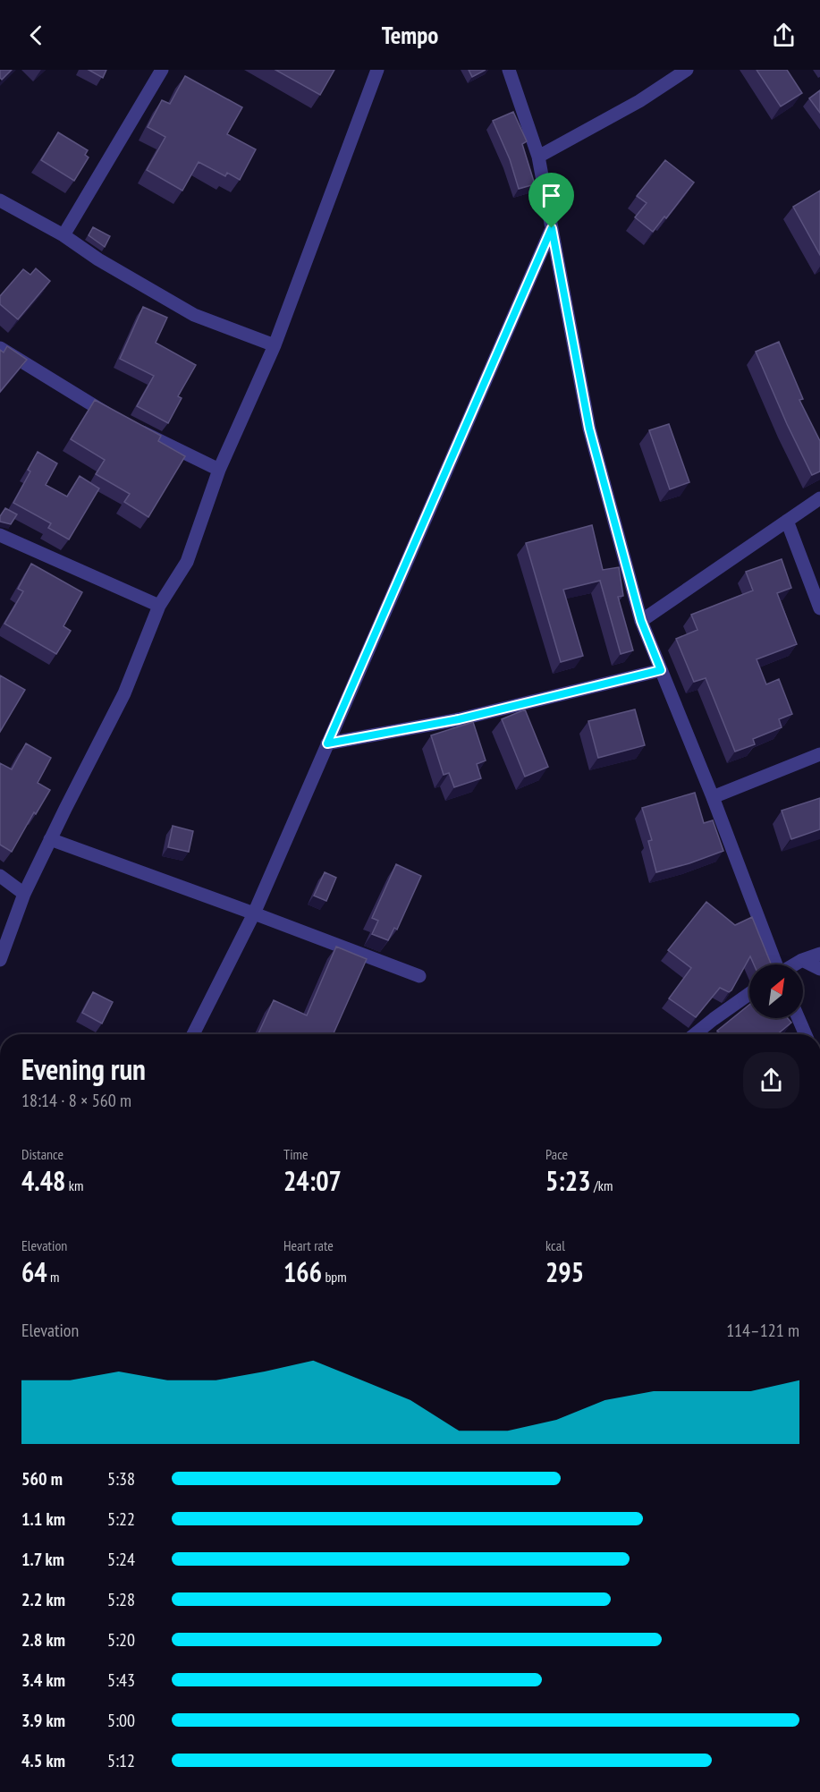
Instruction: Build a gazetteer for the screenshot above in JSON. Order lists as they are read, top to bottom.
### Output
{
  "north": "top right",
  "page": {
    "header": "Tempo",
    "heading": ["Evening run", "18:14 · 8 × 560 m"],
    "stats": [
      ["Distance", "4.48 km"],
      ["Time", "24:07"],
      ["Pace", "5:23 /km"],
      ["Elevation", "64 m"],
      ["Heart rate", "166 bpm"],
      ["kcal", "295"]
    ],
    "chart": ["Elevation", "114–121 m"],
    "list": [
      {
        "name": "560 m",
        "note": "5:38"
      },
      {
        "name": "1.1 km",
        "note": "5:22"
      },
      {
        "name": "1.7 km",
        "note": "5:24"
      },
      {
        "name": "2.2 km",
        "note": "5:28"
      },
      {
        "name": "2.8 km",
        "note": "5:20"
      },
      {
        "name": "3.4 km",
        "note": "5:43"
      },
      {
        "name": "3.9 km",
        "note": "5:00"
      },
      {
        "name": "4.5 km",
        "note": "5:12"
      }
    ]
  }
}
